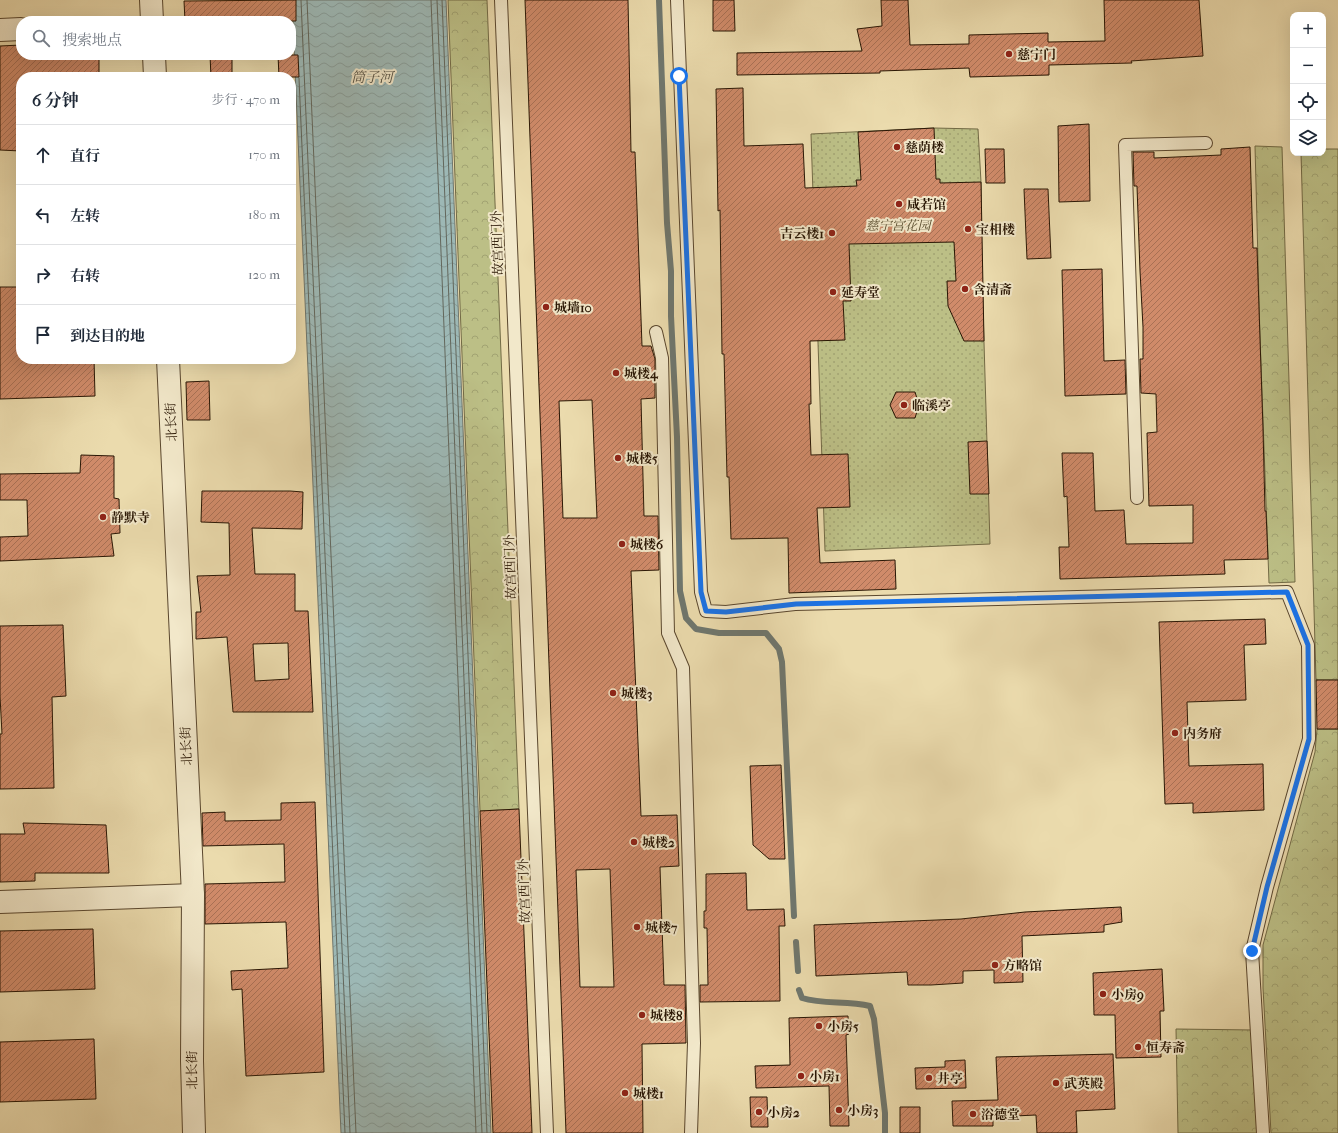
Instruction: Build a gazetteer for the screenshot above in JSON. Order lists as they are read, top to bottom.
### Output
{
  "streets": {
    "street": ["北长街"],
    "lane": ["故宫西门外"]
  },
  "water": ["筒子河"],
  "parks": ["慈宁宫花园"],
  "places": [
    "慈宁门",
    "慈荫楼",
    "咸若馆",
    "宝相楼",
    "吉云楼1",
    "含清斋",
    "延寿堂",
    "城墙10",
    "城楼4",
    "临溪亭",
    "城楼5",
    "静默寺",
    "城楼6",
    "城楼3",
    "内务府",
    "城楼2",
    "城楼7",
    "方略馆",
    "小房9",
    "城楼8",
    "小房5",
    "恒寿斋",
    "小房1",
    "井亭",
    "武英殿",
    "城楼1",
    "小房3",
    "小房2",
    "浴德堂"
  ],
  "page": {
    "map_buttons": ["+", "−"],
    "search": "搜索地点",
    "heading": ["6 分钟", "步行 · 470 m"],
    "list": [
      ["直行", "170 m"],
      ["左转", "180 m"],
      ["右转", "120 m"],
      "到达目的地"
    ]
  }
}
